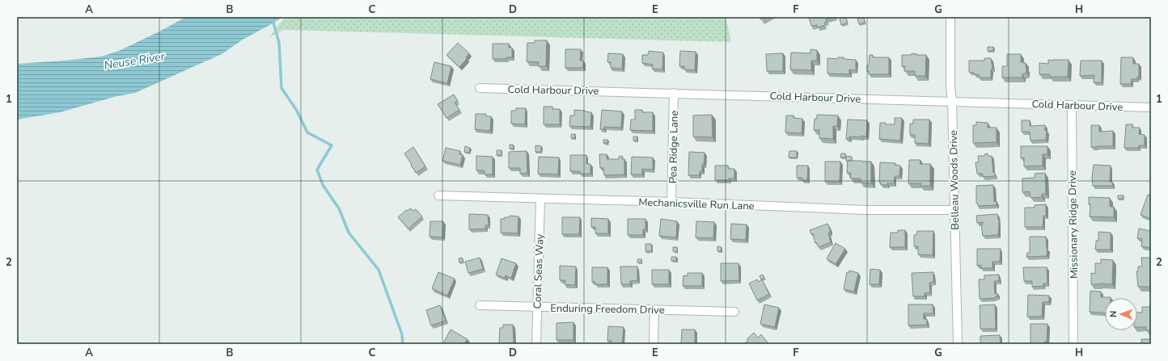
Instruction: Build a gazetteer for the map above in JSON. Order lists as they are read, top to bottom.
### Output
{
  "streets": {
    "street": [
      "Cold Harbour Drive",
      "Pea Ridge Lane",
      "Belleau Woods Drive",
      "Mechanicsville Run Lane",
      "Missionary Ridge Drive",
      "Coral Seas Way",
      "Enduring Freedom Drive"
    ]
  },
  "crossings": [
    ["Cold Harbour Drive", "Pea Ridge Lane"],
    ["Cold Harbour Drive", "Belleau Woods Drive"],
    ["Cold Harbour Drive", "Missionary Ridge Drive"],
    ["Pea Ridge Lane", "Mechanicsville Run Lane"],
    ["Belleau Woods Drive", "Mechanicsville Run Lane"],
    ["Mechanicsville Run Lane", "Coral Seas Way"],
    ["Coral Seas Way", "Enduring Freedom Drive"]
  ],
  "water": ["Neuse River"],
  "north": "left",
  "grid": {
    "columns": [
      "A",
      "B",
      "C",
      "D",
      "E",
      "F",
      "G",
      "H"
    ],
    "rows": ["1", "2"]
  }
}
